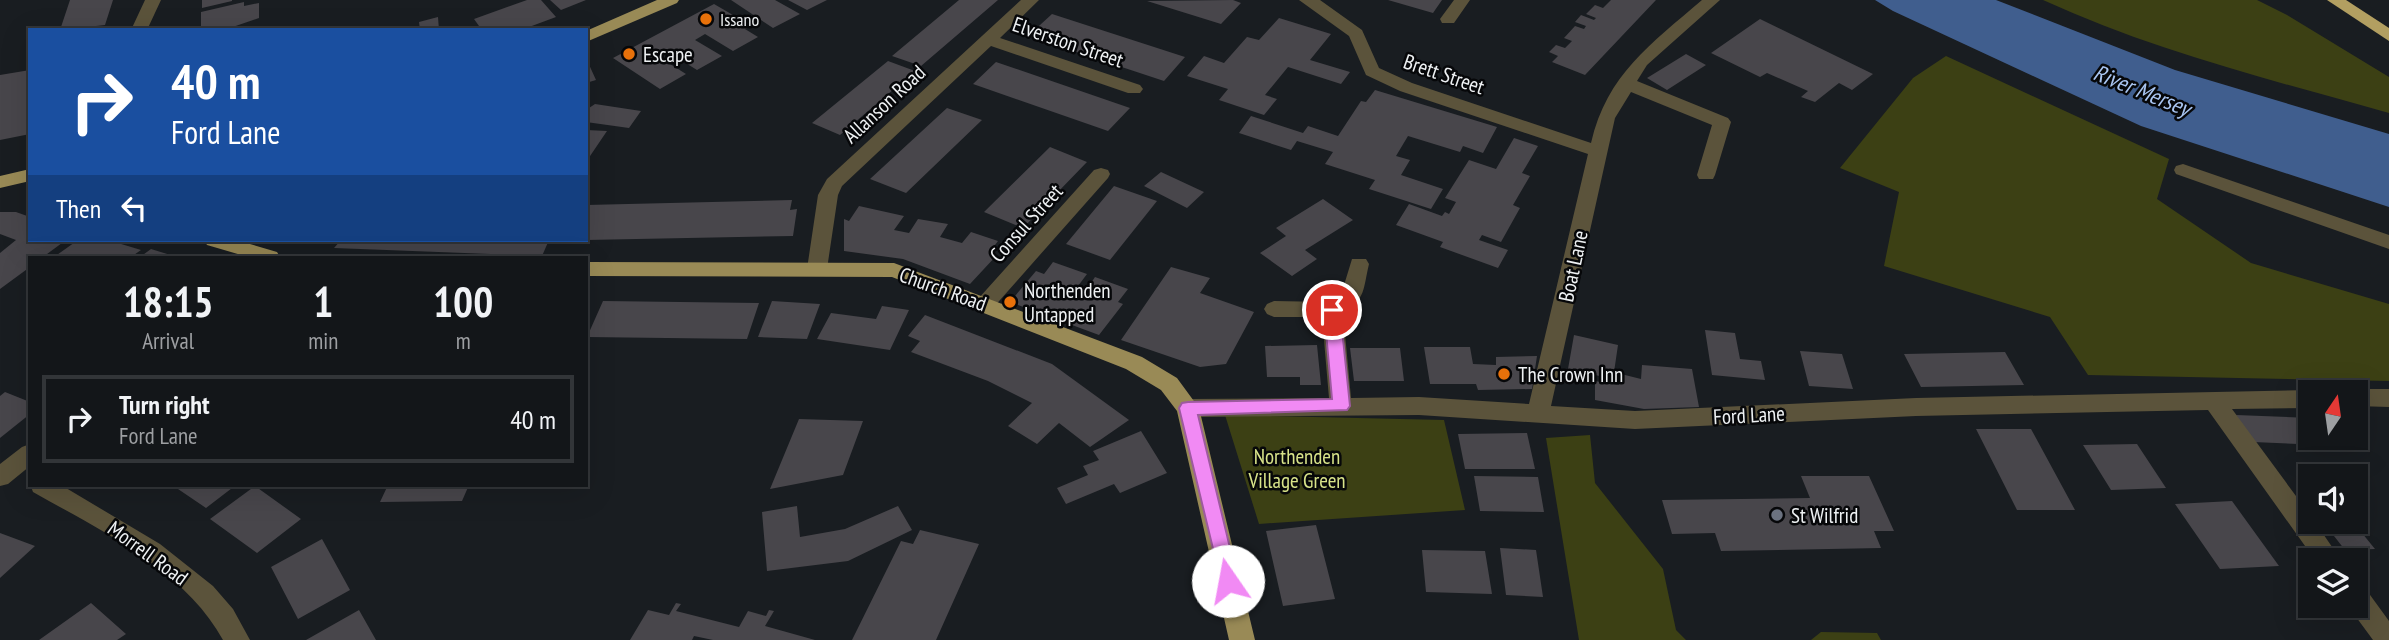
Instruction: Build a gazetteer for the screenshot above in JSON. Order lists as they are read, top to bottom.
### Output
{
  "streets": {
    "main road": ["Church Road"],
    "street": [
      "Elverston Street",
      "Brett Street",
      "Allanson Road",
      "Consul Street",
      "Boat Lane",
      "Ford Lane",
      "Morrell Road"
    ]
  },
  "crossings": [
    ["Elverston Street", "Allanson Road"],
    ["Brett Street", "Boat Lane"],
    ["Allanson Road", "Church Road"],
    ["Consul Street", "Church Road"],
    ["Boat Lane", "Ford Lane"],
    ["Church Road", "Ford Lane"]
  ],
  "water": ["River Mersey"],
  "parks": ["Northenden Village Green"],
  "places": [
    "Issano",
    "Escape",
    "Northenden Untapped",
    "The Crown Inn",
    "St Wilfrid"
  ],
  "north": "top",
  "page": {
    "turn": ["40 m", "Ford Lane"],
    "then": "Then",
    "eta": [
      "18:15",
      "Arrival",
      "1",
      "min",
      "100",
      "m"
    ],
    "list": [
      {
        "name": "Turn right",
        "note": "Ford Lane",
        "value": "40 m"
      }
    ]
  }
}
